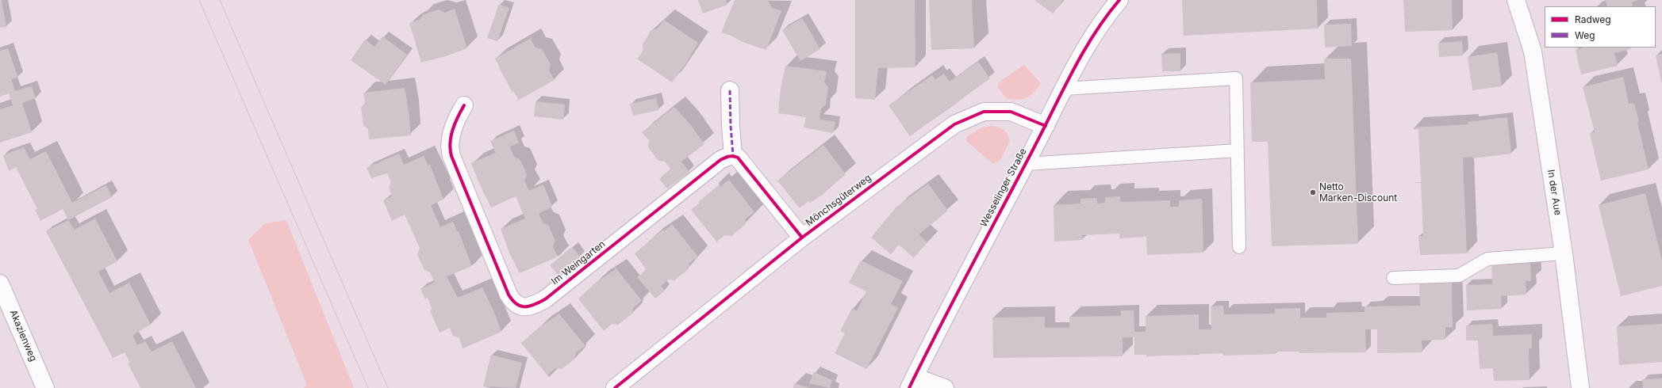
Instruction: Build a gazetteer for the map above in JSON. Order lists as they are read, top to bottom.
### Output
{
  "streets": {
    "street": [
      "Wesselinger Straße",
      "In der Aue",
      "Mönchsgüterweg",
      "Im Weingarten",
      "Akazienweg"
    ]
  },
  "crossings": [
    ["Wesselinger Straße", "Mönchsgüterweg"]
  ],
  "places": ["Netto Marken-Discount"],
  "legend": ["Radweg", "Weg"]
}
